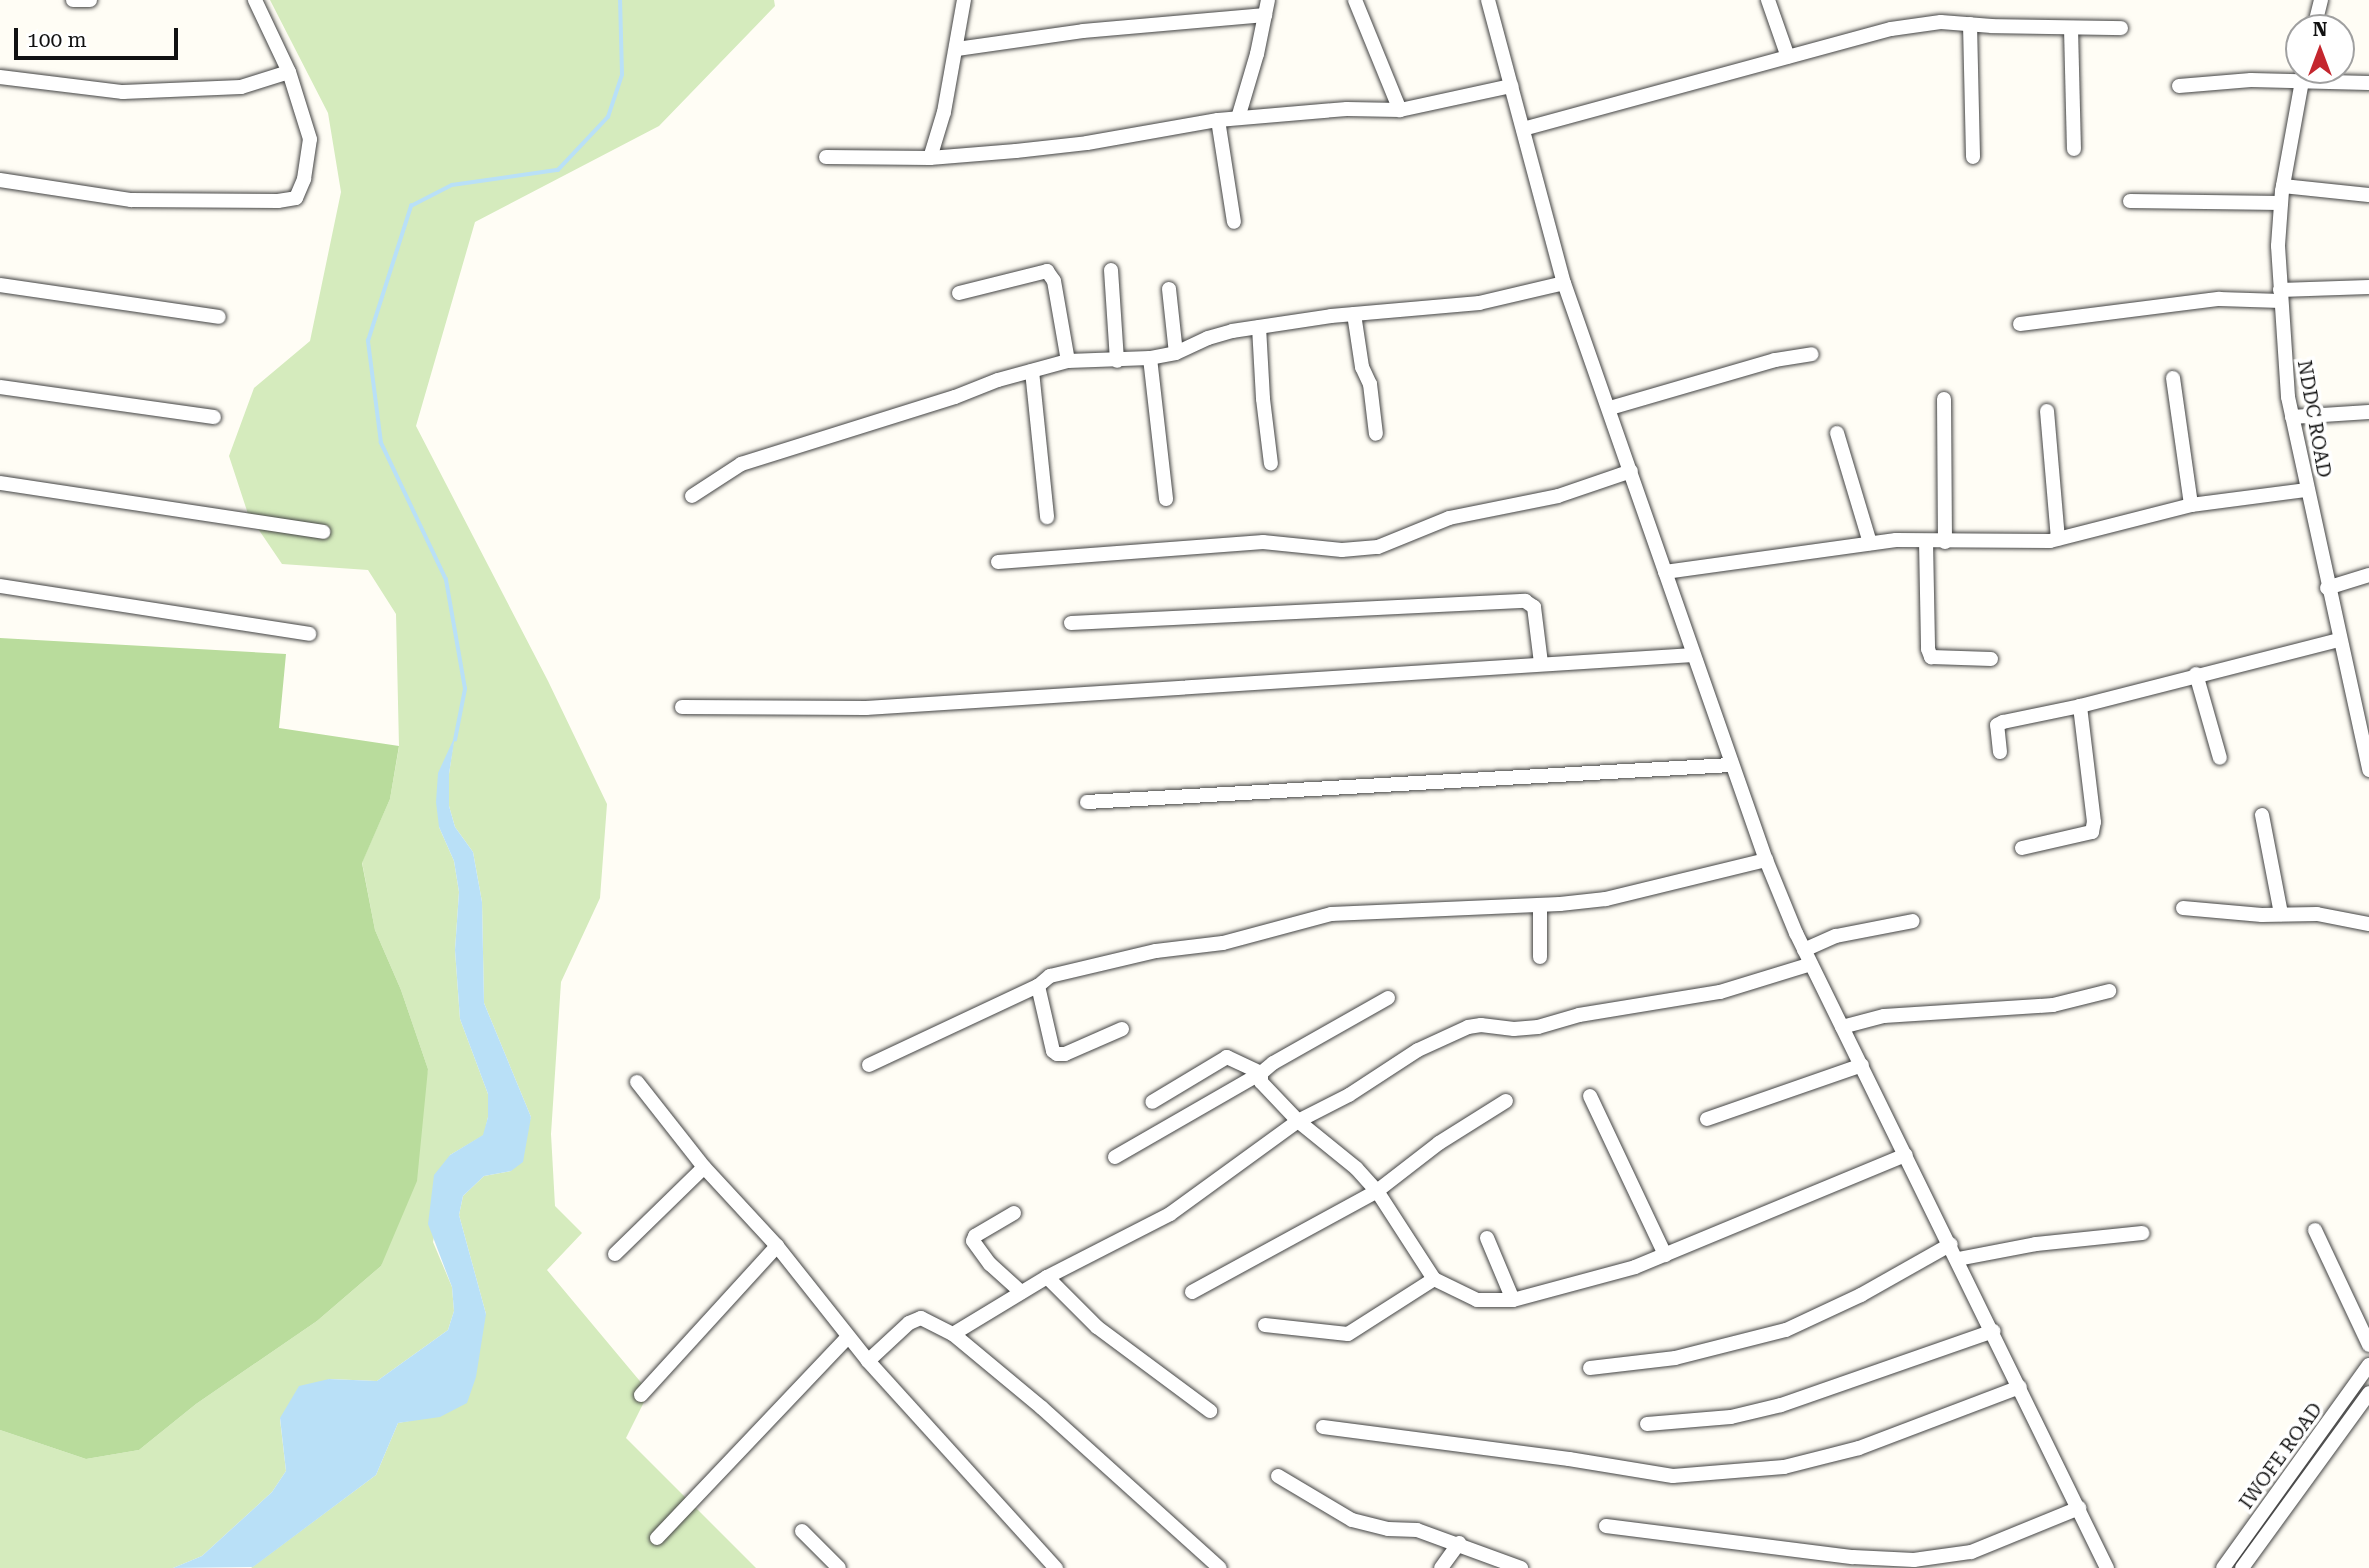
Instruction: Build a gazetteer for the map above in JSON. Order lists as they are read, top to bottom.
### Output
{
  "streets": {
    "street": ["NDDC ROAD", "IWOFE ROAD"]
  },
  "scale_bar": "100 m",
  "north": "top"
}
